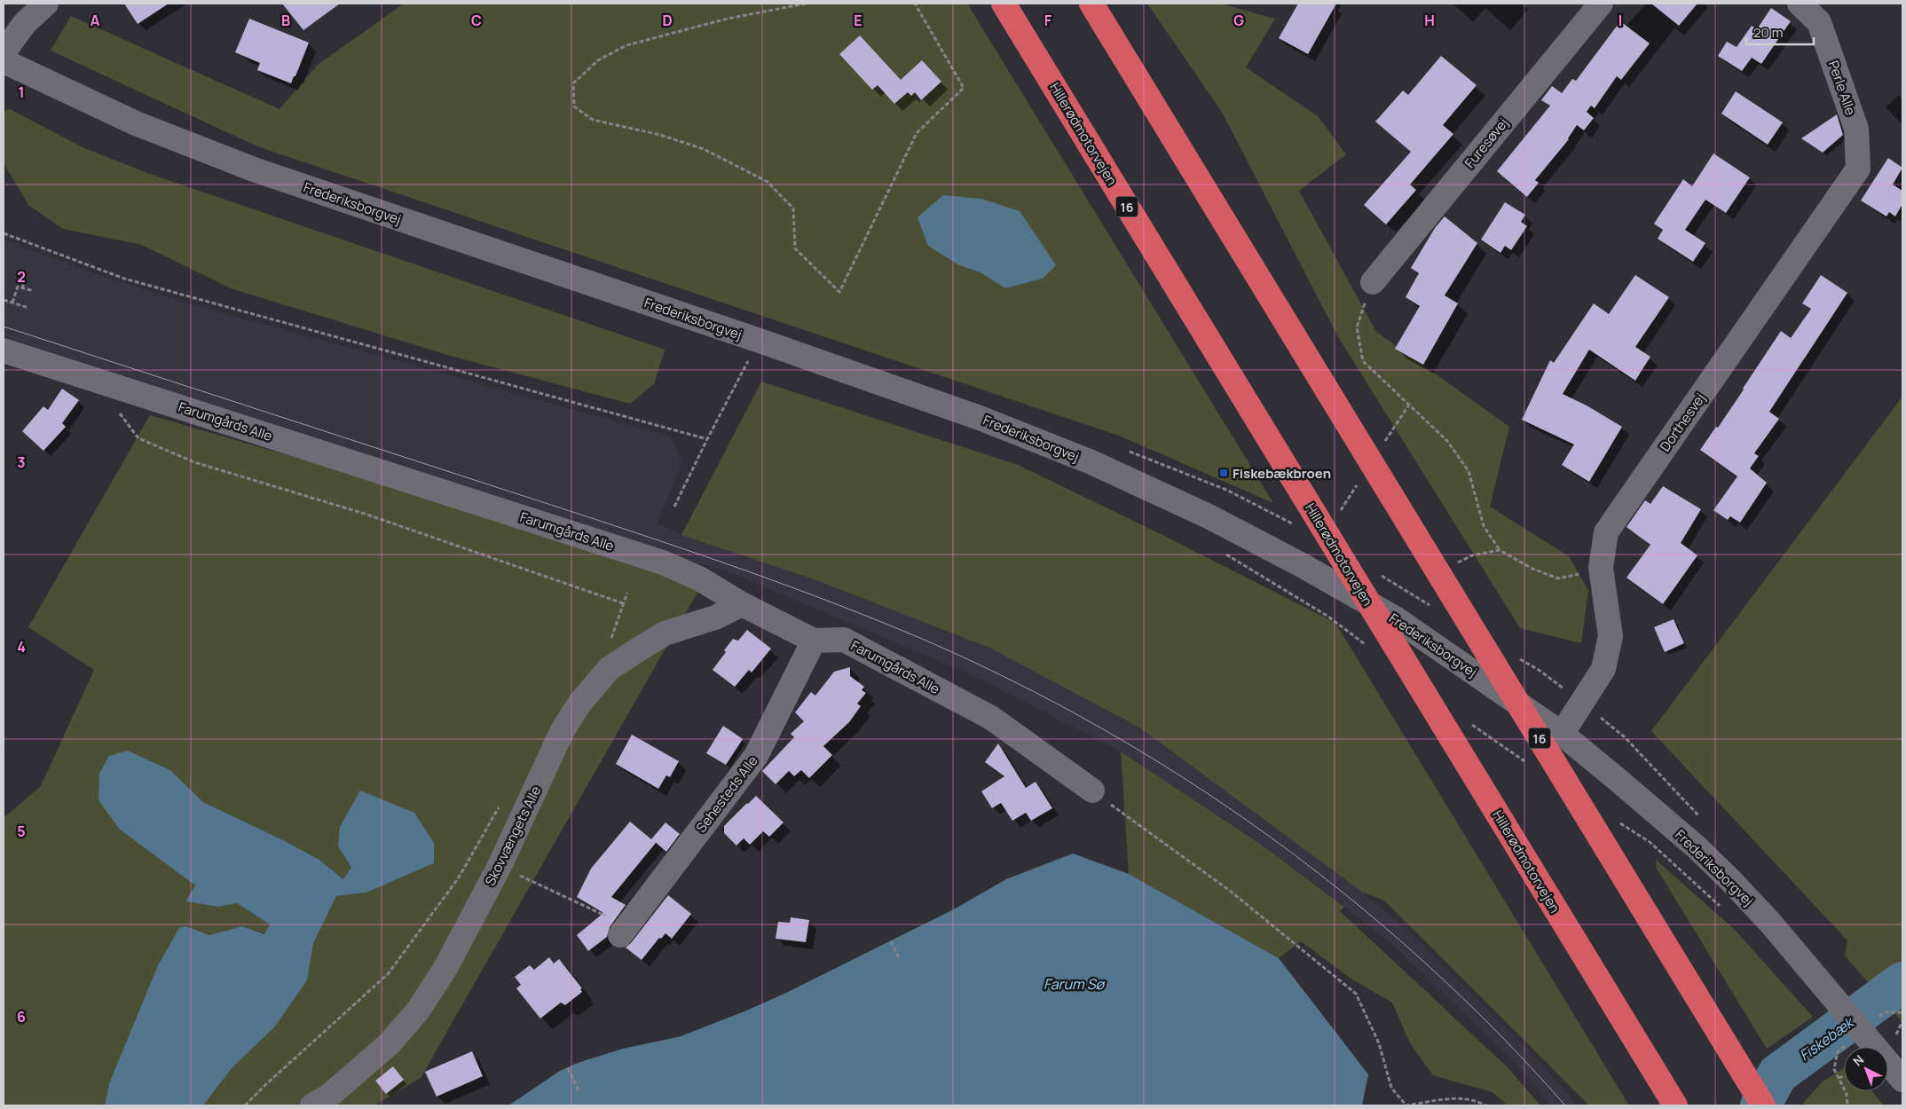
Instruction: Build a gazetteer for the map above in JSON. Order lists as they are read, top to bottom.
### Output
{
  "streets": {
    "highway": ["Hillerødmotorvejen", "16"],
    "street": [
      "Perle Alle",
      "Furesøvej",
      "Frederiksborgvej",
      "Farumgårds Alle",
      "Dorthesvej",
      "Sehesteds Alle",
      "Skovvængets Alle"
    ]
  },
  "crossings": [
    ["Perle Alle", "Dorthesvej"],
    ["Frederiksborgvej", "Dorthesvej"],
    ["Farumgårds Alle", "Sehesteds Alle"],
    ["Farumgårds Alle", "Skovvængets Alle"]
  ],
  "water": ["Farum Sø", "Fiskebæk"],
  "places": {
    "transit": ["Fiskebækbroen"]
  },
  "scale_bar": "20 m",
  "north": "top left",
  "grid": {
    "columns": [
      "A",
      "B",
      "C",
      "D",
      "E",
      "F",
      "G",
      "H",
      "I"
    ],
    "rows": [
      "1",
      "2",
      "3",
      "4",
      "5",
      "6"
    ]
  }
}
